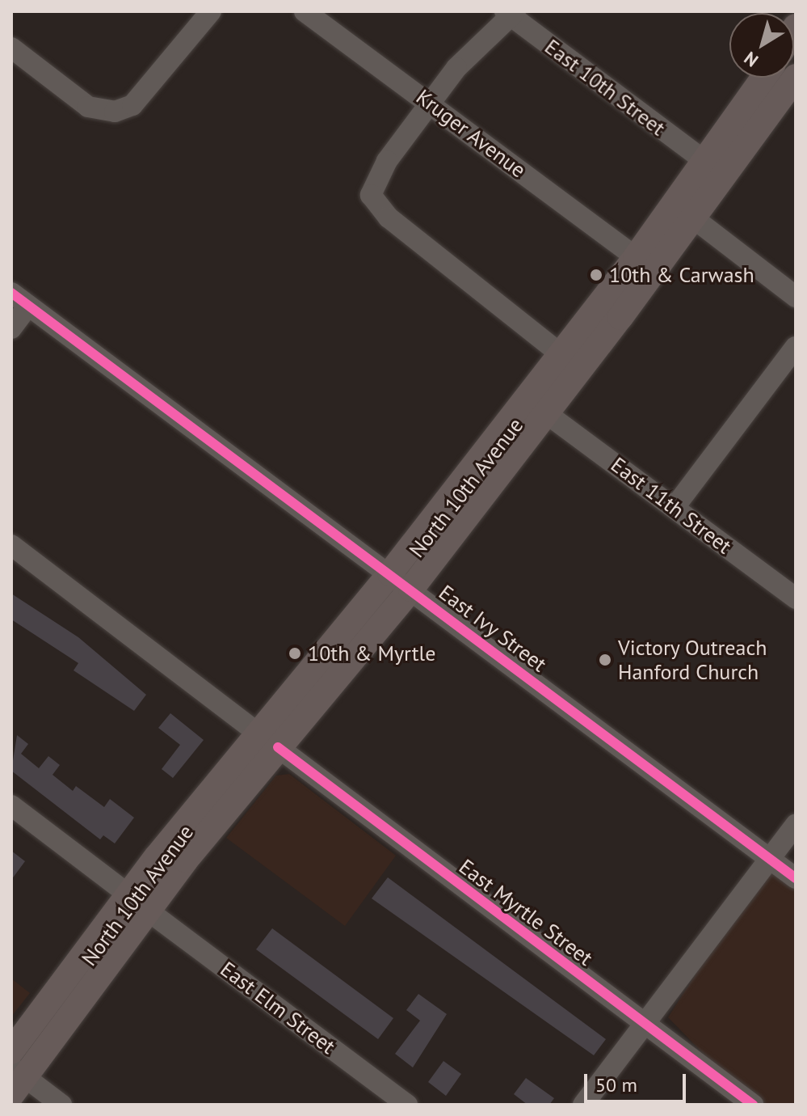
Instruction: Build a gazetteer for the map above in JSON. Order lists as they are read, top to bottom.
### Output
{
  "streets": {
    "main road": ["North 10th Avenue"],
    "street": [
      "East 10th Street",
      "Kruger Avenue",
      "East 11th Street",
      "East Ivy Street",
      "East Myrtle Street",
      "East Elm Street"
    ]
  },
  "crossings": [
    ["East 10th Street", "North 10th Avenue"],
    ["Kruger Avenue", "North 10th Avenue"],
    ["North 10th Avenue", "East 11th Street"],
    ["North 10th Avenue", "East Ivy Street"],
    ["North 10th Avenue", "East Myrtle Street"],
    ["North 10th Avenue", "East Elm Street"]
  ],
  "places": ["10th & Carwash", "10th & Myrtle", "Victory Outreach Hanford Church"],
  "scale_bar": "50 m",
  "north": "bottom left"
}
